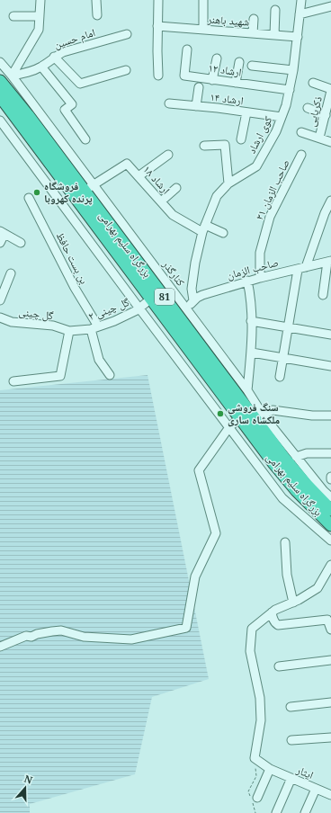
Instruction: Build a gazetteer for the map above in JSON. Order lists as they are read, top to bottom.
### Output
{
  "streets": {
    "highway": ["بزرگراه سلیم بهرامی", "81"],
    "street": [
      "شهید باهنر",
      "امام حسین",
      "ارشاد ۱۲",
      "ارشاد ۱۴",
      "ذکریایی",
      "کوی ارشاد",
      "ارشاد ۱۸",
      "صاحب الزمان ۲۱",
      "بن بست حافظ",
      "صاحب الزمان",
      "کنارگذر",
      "گل چینی ۲",
      "گل چینی",
      "ایثار"
    ]
  },
  "crossings": [
    ["شهید باهنر", "کوی ارشاد"],
    ["ارشاد ۱۲", "کوی ارشاد"],
    ["ارشاد ۱۴", "کوی ارشاد"],
    ["کوی ارشاد", "ارشاد ۱۸"],
    ["کوی ارشاد", "صاحب الزمان"],
    ["ارشاد ۱۸", "بزرگراه سلیم بهرامی"],
    ["ارشاد ۱۸", "کنارگذر"],
    ["صاحب الزمان ۲۱", "صاحب الزمان"],
    ["بزرگراه سلیم بهرامی", "کنارگذر"],
    ["بزرگراه سلیم بهرامی", "گل چینی ۲"],
    ["بن بست حافظ", "گل چینی ۲"],
    ["صاحب الزمان", "کنارگذر"],
    ["گل چینی ۲", "گل چینی"]
  ],
  "places": ["فروشگاه پرنده کهروبا", "سنگ فروشی ملکشاه ساری"],
  "north": "top"
}
